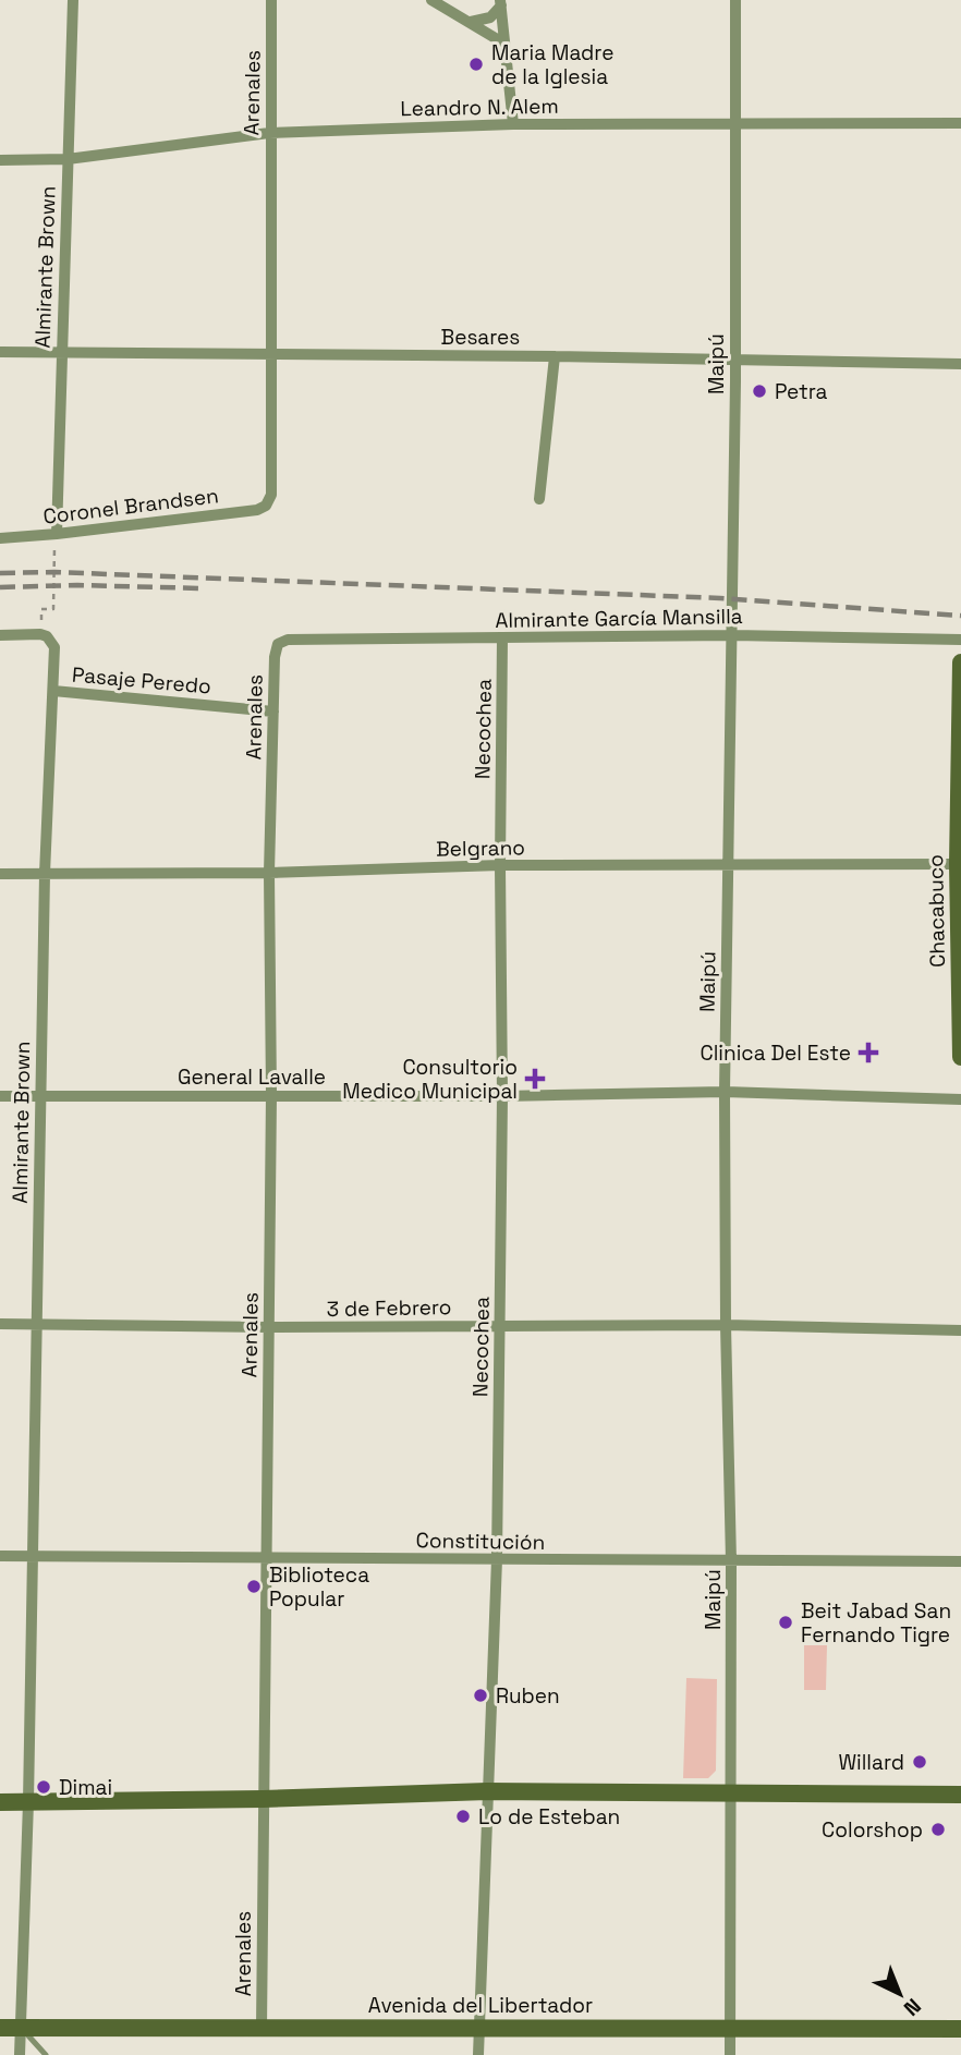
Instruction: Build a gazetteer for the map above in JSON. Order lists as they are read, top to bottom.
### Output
{
  "streets": {
    "main road": ["Chacabuco", "Avenida del Libertador"],
    "street": [
      "Arenales",
      "Leandro N. Alem",
      "Almirante Brown",
      "Besares",
      "Maipú",
      "Coronel Brandsen",
      "Almirante García Mansilla",
      "Pasaje Peredo",
      "Necochea",
      "Belgrano",
      "General Lavalle",
      "3 de Febrero",
      "Constitución"
    ]
  },
  "crossings": [
    ["Arenales", "Leandro N. Alem"],
    ["Arenales", "Besares"],
    ["Arenales", "Coronel Brandsen"],
    ["Arenales", "Almirante García Mansilla"],
    ["Arenales", "Pasaje Peredo"],
    ["Arenales", "Belgrano"],
    ["Arenales", "General Lavalle"],
    ["Arenales", "3 de Febrero"],
    ["Arenales", "Constitución"],
    ["Arenales", "Avenida del Libertador"],
    ["Leandro N. Alem", "Almirante Brown"],
    ["Leandro N. Alem", "Maipú"],
    ["Almirante Brown", "Besares"],
    ["Almirante Brown", "Coronel Brandsen"],
    ["Almirante Brown", "Pasaje Peredo"],
    ["Almirante Brown", "Belgrano"],
    ["Almirante Brown", "General Lavalle"],
    ["Almirante Brown", "3 de Febrero"],
    ["Almirante Brown", "Constitución"],
    ["Almirante Brown", "Avenida del Libertador"],
    ["Besares", "Maipú"],
    ["Maipú", "Almirante García Mansilla"],
    ["Maipú", "Belgrano"],
    ["Maipú", "General Lavalle"],
    ["Maipú", "3 de Febrero"],
    ["Maipú", "Constitución"],
    ["Maipú", "Avenida del Libertador"],
    ["Almirante García Mansilla", "Necochea"],
    ["Necochea", "Belgrano"],
    ["Necochea", "General Lavalle"],
    ["Necochea", "3 de Febrero"],
    ["Necochea", "Constitución"],
    ["Necochea", "Avenida del Libertador"],
    ["Belgrano", "Chacabuco"]
  ],
  "places": {
    "other": [
      "Maria Madre de la Iglesia",
      "Petra",
      "Biblioteca Popular",
      "Beit Jabad San Fernando Tigre",
      "Ruben",
      "Willard",
      "Dimai",
      "Lo de Esteban",
      "Colorshop"
    ],
    "health": ["Clinica Del Este", "Consultorio Medico Municipal"]
  },
  "north": "bottom right"
}
